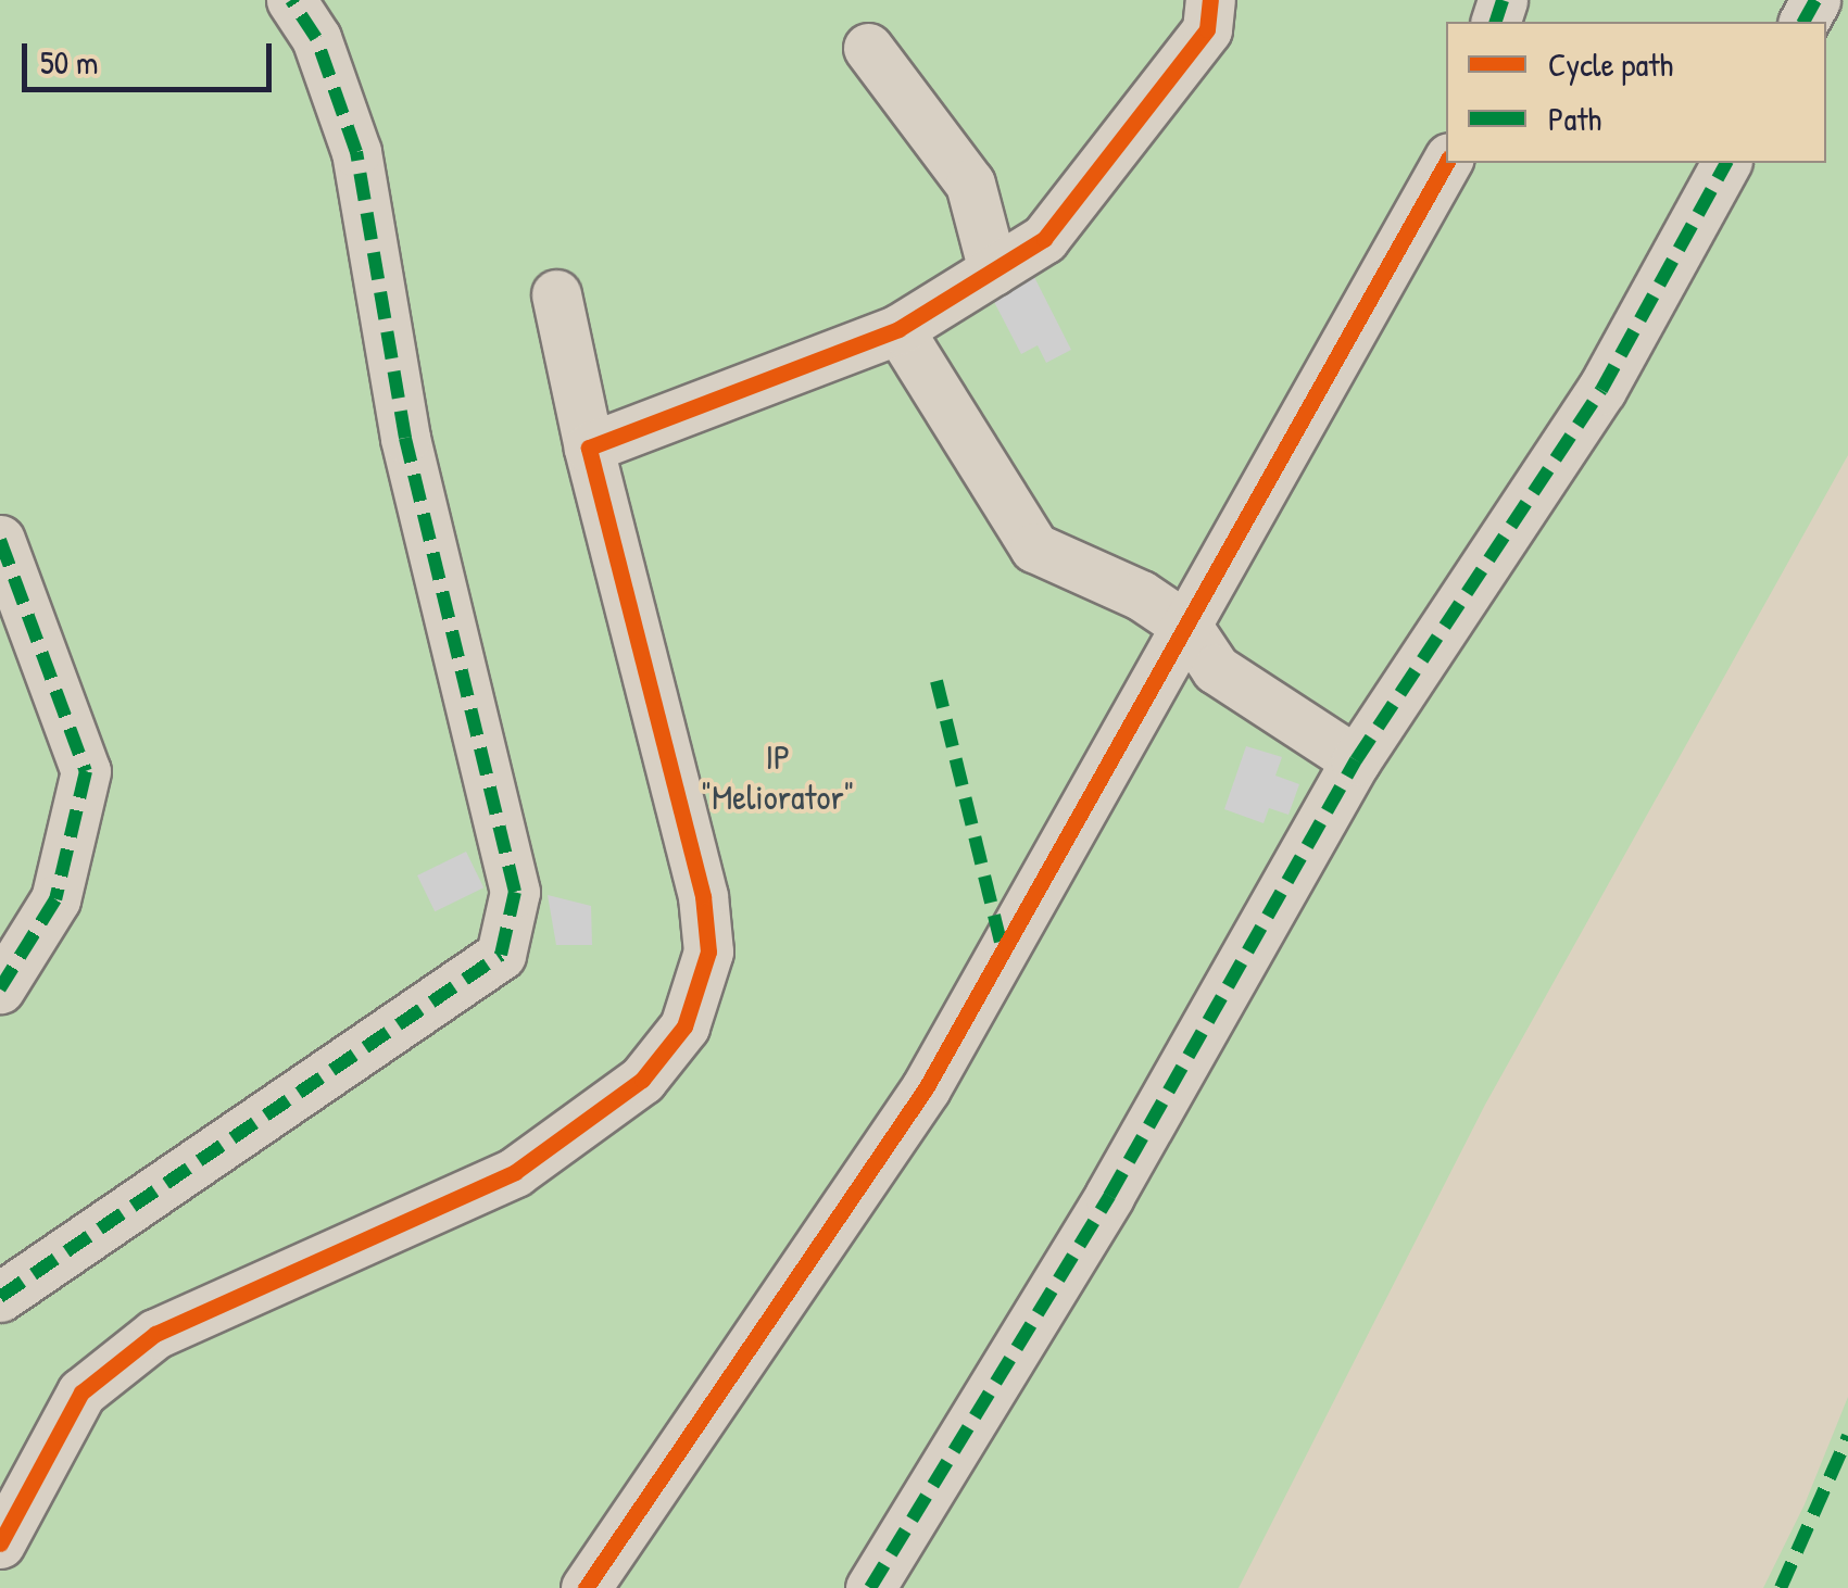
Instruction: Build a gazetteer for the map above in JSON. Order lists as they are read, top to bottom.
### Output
{
  "parks": ["IP \"Meliorator\""],
  "legend": ["Cycle path", "Path"],
  "scale_bar": "50 m"
}
